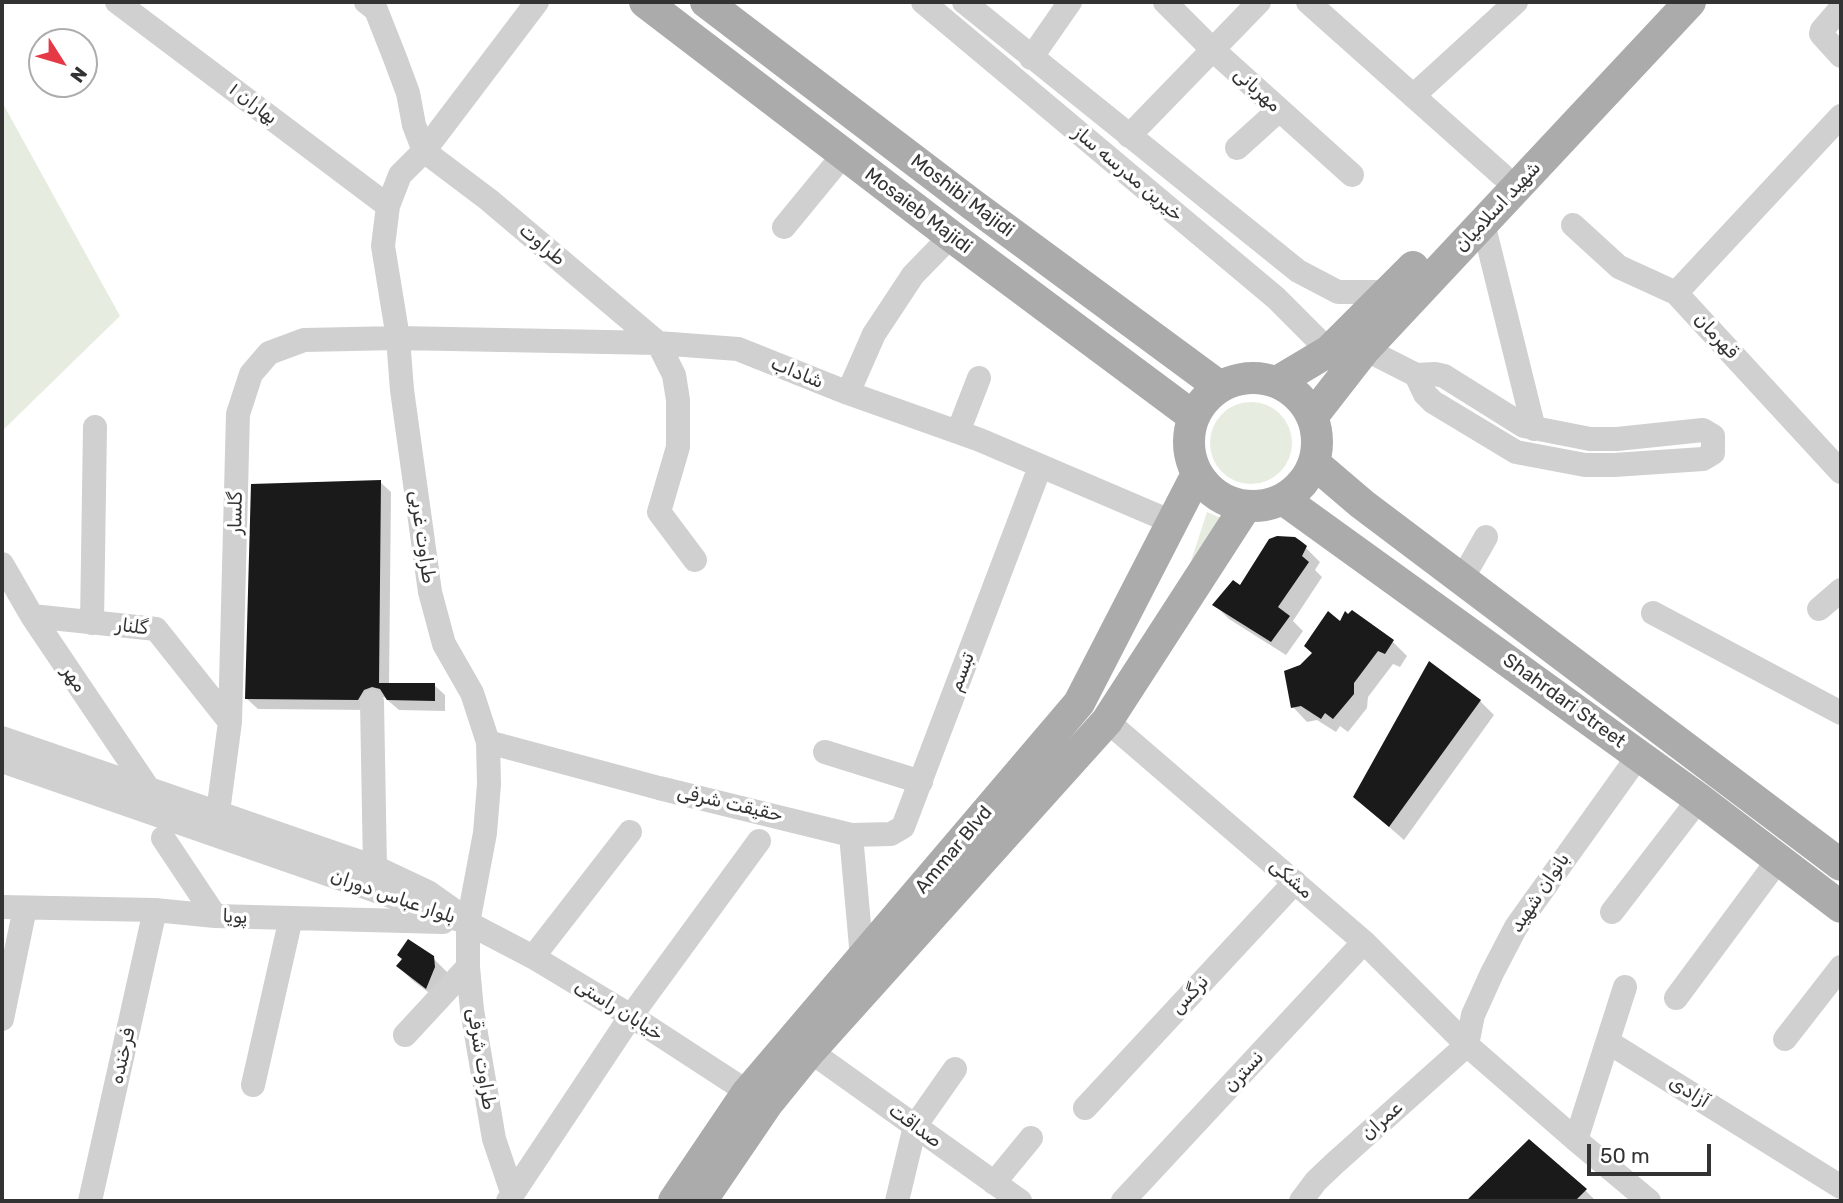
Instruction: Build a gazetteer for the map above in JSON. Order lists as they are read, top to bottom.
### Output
{
  "streets": {
    "main road": [
      "Moshibi Majidi",
      "شهید اسلامیان",
      "Mosaieb Majidi",
      "Shahrdari Street",
      "Ammar Blvd"
    ],
    "street": [
      "مهربانی",
      "بهاران ۱",
      "خیرین مدرسه ساز",
      "طراوت",
      "قهرمان",
      "شاداب",
      "گلسار",
      "طراوت غربی",
      "گلنار",
      "تبسم",
      "مهر",
      "حقیقت شرفی",
      "مشکی",
      "بانوان شهید",
      "بلوار عباس دوران",
      "پویا",
      "نرگس",
      "خیابان راستی",
      "فرخنده",
      "طراوت شرقی",
      "نسترن",
      "آزادی",
      "عمران",
      "صداقت"
    ]
  },
  "crossings": [
    ["بهاران ۱", "طراوت غربی"],
    ["خیرین مدرسه ساز", "شهید اسلامیان"],
    ["Moshibi Majidi", "شهید اسلامیان"],
    ["Moshibi Majidi", "Mosaieb Majidi"],
    ["Moshibi Majidi", "Shahrdari Street"],
    ["Moshibi Majidi", "Ammar Blvd"],
    ["شهید اسلامیان", "Mosaieb Majidi"],
    ["شهید اسلامیان", "Shahrdari Street"],
    ["شهید اسلامیان", "Ammar Blvd"],
    ["Mosaieb Majidi", "Shahrdari Street"],
    ["Mosaieb Majidi", "Ammar Blvd"],
    ["طراوت", "شاداب"],
    ["طراوت", "طراوت غربی"],
    ["شاداب", "گلسار"],
    ["شاداب", "طراوت غربی"],
    ["شاداب", "تبسم"],
    ["شاداب", "Ammar Blvd"],
    ["گلسار", "طراوت غربی"],
    ["گلسار", "گلنار"],
    ["گلسار", "بلوار عباس دوران"],
    ["طراوت غربی", "حقیقت شرفی"],
    ["طراوت غربی", "بلوار عباس دوران"],
    ["طراوت غربی", "پویا"],
    ["طراوت غربی", "خیابان راستی"],
    ["طراوت غربی", "طراوت شرقی"],
    ["گلنار", "مهر"],
    ["تبسم", "حقیقت شرفی"],
    ["مهر", "بلوار عباس دوران"],
    ["Shahrdari Street", "Ammar Blvd"],
    ["Shahrdari Street", "بانوان شهید"],
    ["Ammar Blvd", "مشکی"],
    ["Ammar Blvd", "خیابان راستی"],
    ["Ammar Blvd", "صداقت"],
    ["مشکی", "بانوان شهید"],
    ["مشکی", "نرگس"],
    ["مشکی", "نسترن"],
    ["مشکی", "عمران"],
    ["بانوان شهید", "عمران"],
    ["بلوار عباس دوران", "پویا"],
    ["بلوار عباس دوران", "خیابان راستی"],
    ["بلوار عباس دوران", "طراوت شرقی"],
    ["پویا", "خیابان راستی"],
    ["پویا", "فرخنده"],
    ["پویا", "طراوت شرقی"],
    ["خیابان راستی", "طراوت شرقی"]
  ],
  "scale_bar": "50 m",
  "north": "bottom right"
}
